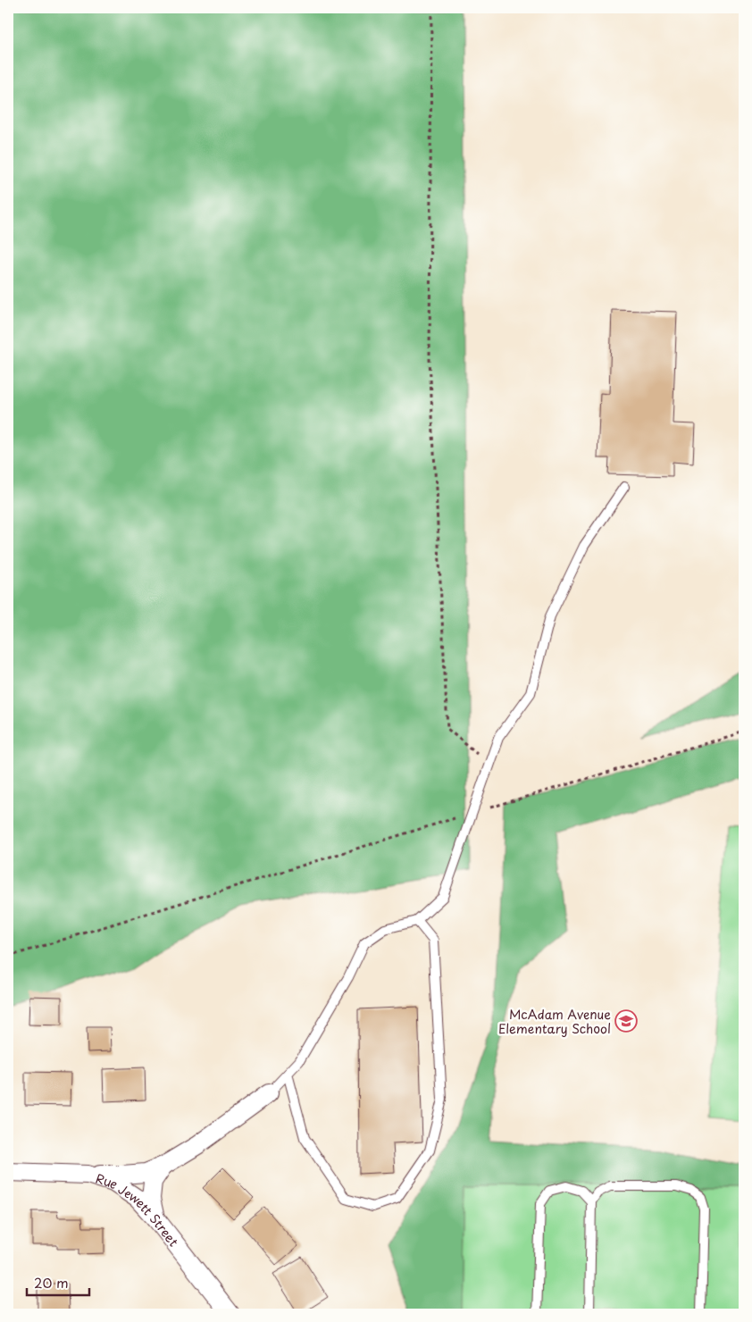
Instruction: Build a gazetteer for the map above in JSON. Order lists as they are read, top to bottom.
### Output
{
  "streets": {
    "street": ["Rue Jewett Street"]
  },
  "places": {
    "school or university": ["McAdam Avenue Elementary School"]
  },
  "scale_bar": "20 m"
}
